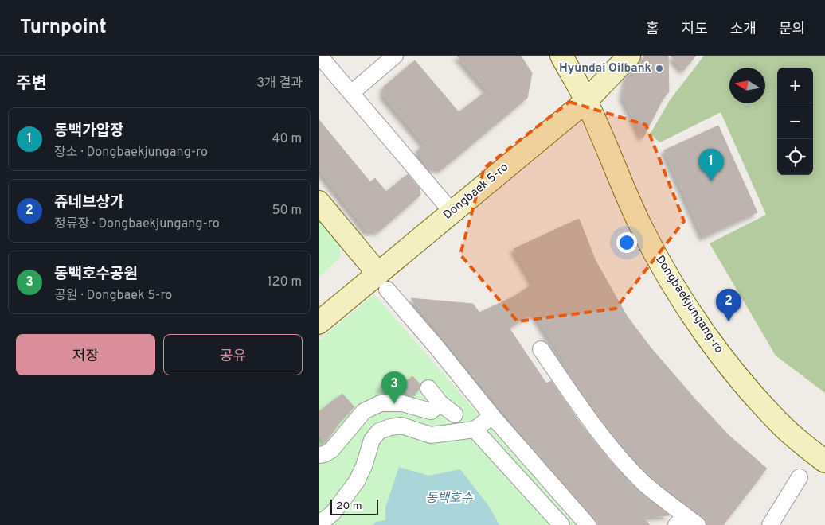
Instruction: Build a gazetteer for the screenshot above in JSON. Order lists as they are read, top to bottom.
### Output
{
  "streets": {
    "street": ["Dongbaek 5-ro", "Dongbaekjungang-ro"]
  },
  "crossings": [
    ["Dongbaek 5-ro", "Dongbaekjungang-ro"]
  ],
  "water": ["동백호수"],
  "places": ["Hyundai Oilbank"],
  "scale_bar": "20 m",
  "north": "left",
  "page": {
    "header": "Turnpoint",
    "nav": [
      "홈",
      "지도",
      "소개",
      "문의"
    ],
    "heading": ["주변", "3개 결과"],
    "map_buttons": ["+", "−"],
    "list": [
      {
        "mark": "1",
        "name": "동백가압장",
        "note": "장소 · Dongbaekjungang-ro",
        "value": "40 m"
      },
      {
        "mark": "2",
        "name": "쥬네브상가",
        "note": "정류장 · Dongbaekjungang-ro",
        "value": "50 m"
      },
      {
        "mark": "3",
        "name": "동백호수공원",
        "note": "공원 · Dongbaek 5-ro",
        "value": "120 m"
      }
    ],
    "pins": ["1", "2", "3"],
    "buttons": ["저장", "공유"],
    "scale": "20 m"
  }
}
